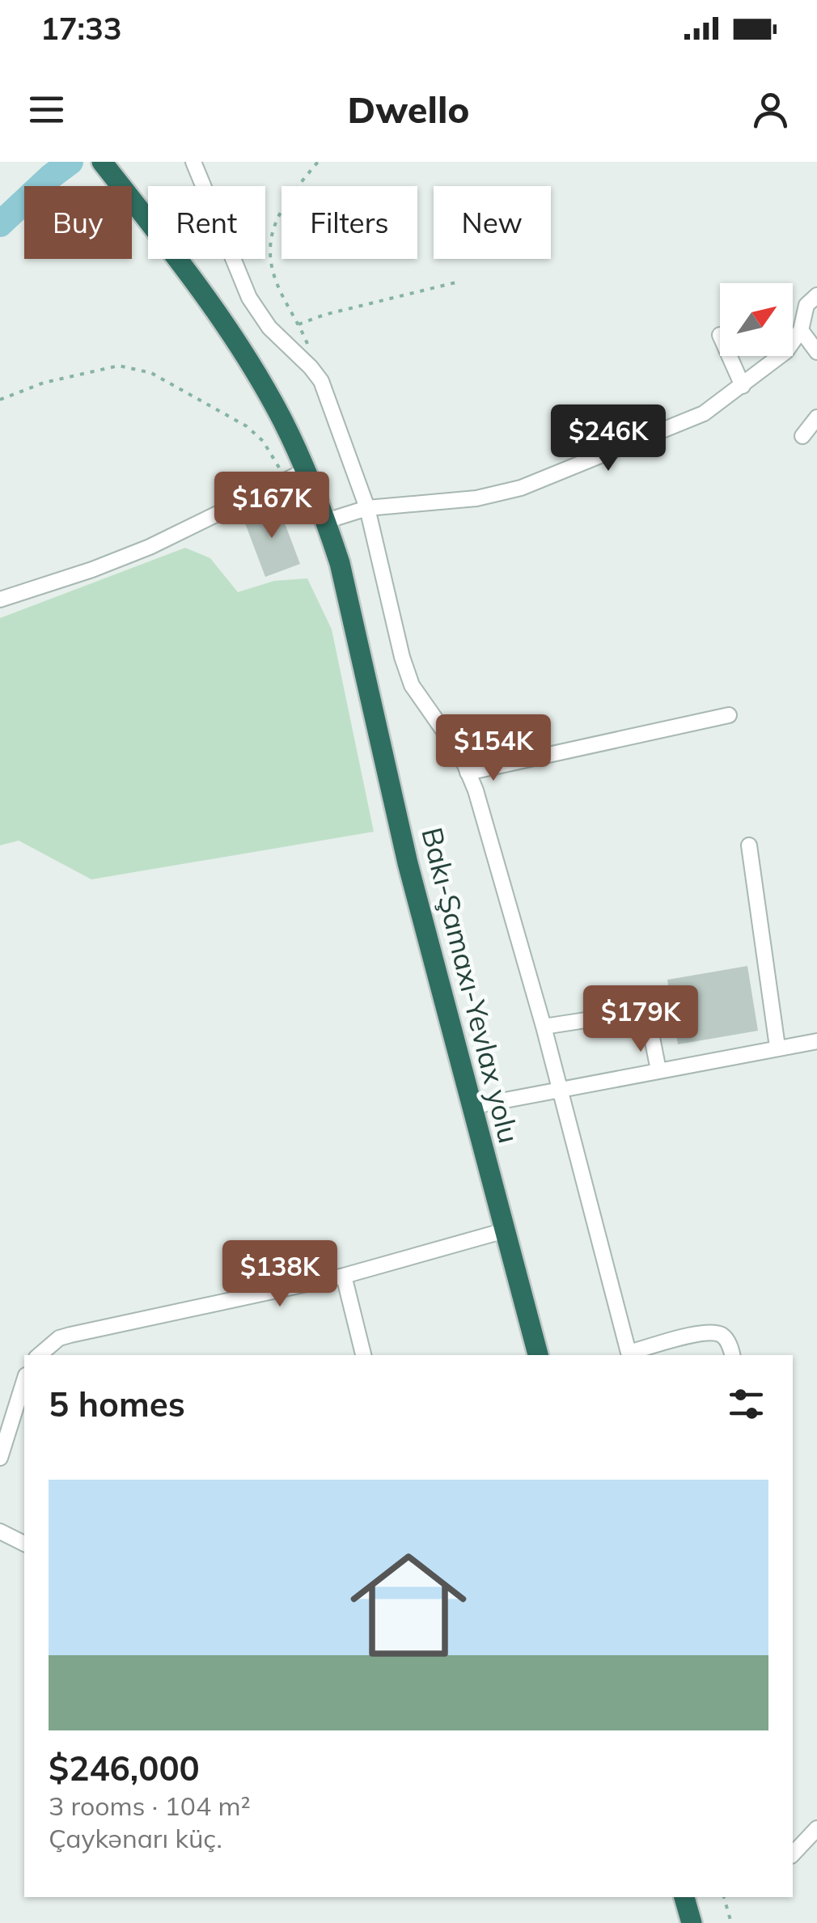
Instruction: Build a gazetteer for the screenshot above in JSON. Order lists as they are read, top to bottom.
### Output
{
  "streets": {
    "highway": ["Bakı-Şamaxı-Yevlax yolu"]
  },
  "north": "top right",
  "page": {
    "status": "17:33",
    "header": "Dwello",
    "chip": [
      "Buy",
      "Rent",
      "Filters",
      "New"
    ],
    "price": [
      "$246K",
      "$167K",
      "$154K",
      "$179K",
      "$138K"
    ],
    "heading": "5 homes",
    "list": [
      {
        "name": "$246,000",
        "note": "3 rooms · 104 m² · Çaykənarı küç."
      }
    ]
  }
}
